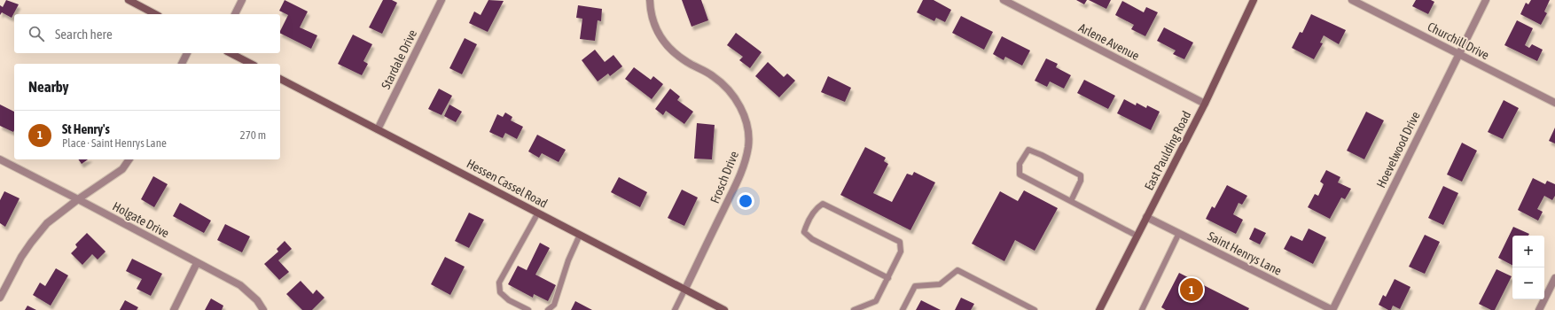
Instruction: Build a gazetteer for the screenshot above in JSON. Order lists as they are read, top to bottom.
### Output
{
  "streets": {
    "main road": ["East Paulding Road", "Hessen Cassel Road"],
    "street": [
      "Churchill Drive",
      "Arlene Avenue",
      "Stardale Drive",
      "Hoevelwood Drive",
      "Frosch Drive",
      "Holgate Drive",
      "Saint Henrys Lane"
    ]
  },
  "crossings": [
    ["Churchill Drive", "Hoevelwood Drive"],
    ["Arlene Avenue", "East Paulding Road"],
    ["Stardale Drive", "Hessen Cassel Road"],
    ["Hoevelwood Drive", "Saint Henrys Lane"],
    ["East Paulding Road", "Saint Henrys Lane"],
    ["Frosch Drive", "Hessen Cassel Road"]
  ],
  "page": {
    "search": "Search here",
    "heading": "Nearby",
    "list": [
      {
        "mark": "1",
        "name": "St Henry's",
        "note": "Place · Saint Henrys Lane",
        "value": "270 m"
      }
    ],
    "map_buttons": ["+", "−"],
    "pins": "1"
  }
}
